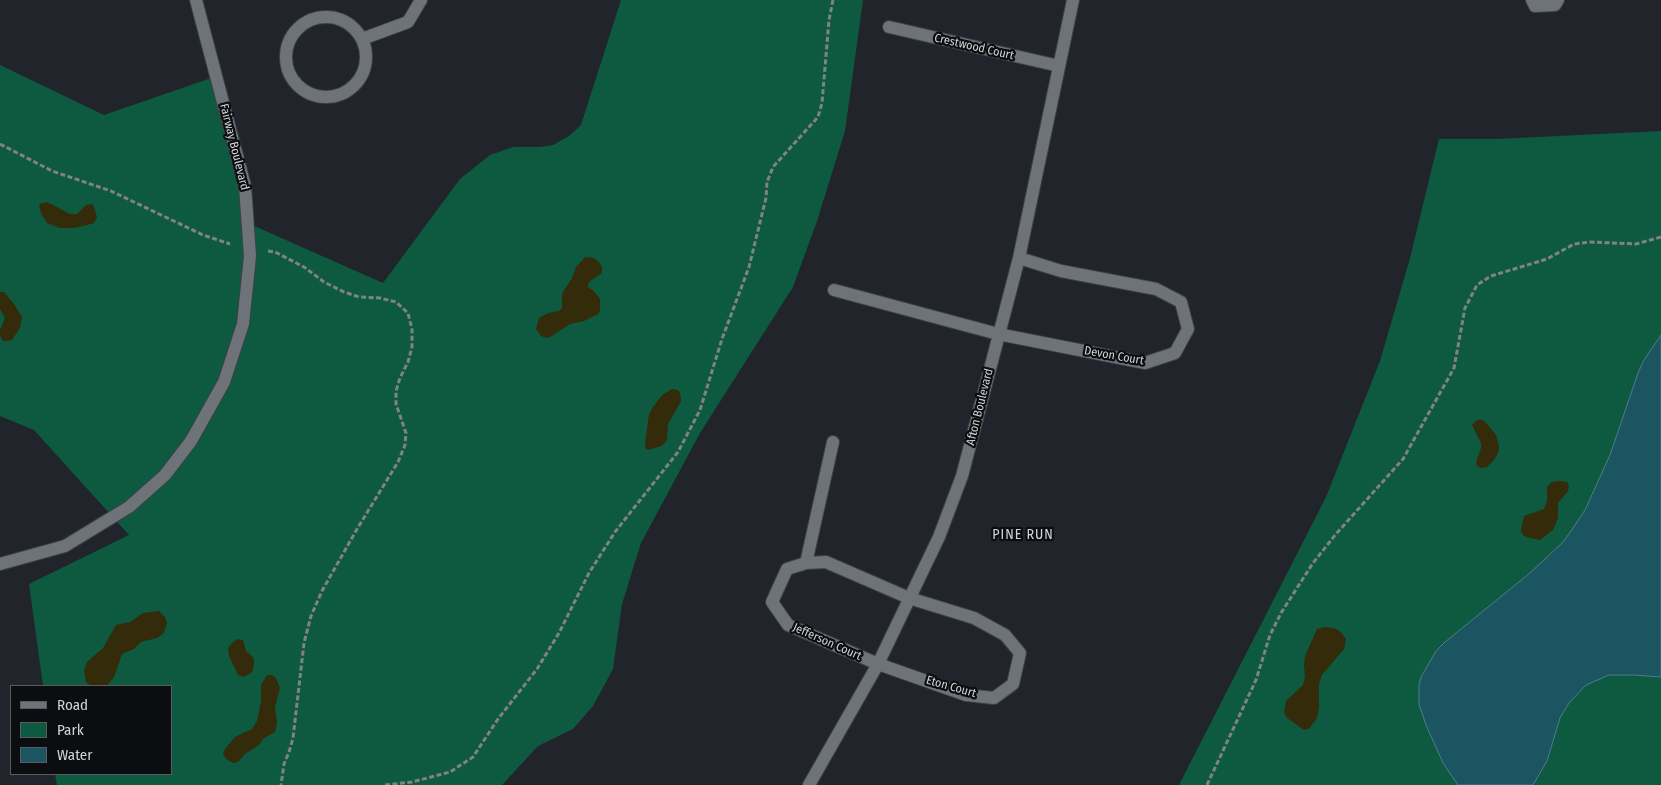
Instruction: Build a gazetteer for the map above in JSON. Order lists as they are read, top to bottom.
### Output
{
  "streets": {
    "street": [
      "Crestwood Court",
      "Fairway Boulevard",
      "Devon Court",
      "Afton Boulevard",
      "Jefferson Court",
      "Eton Court"
    ]
  },
  "crossings": [
    ["Crestwood Court", "Afton Boulevard"],
    ["Devon Court", "Afton Boulevard"],
    ["Afton Boulevard", "Jefferson Court"],
    ["Afton Boulevard", "Eton Court"],
    ["Jefferson Court", "Eton Court"]
  ],
  "districts": ["PINE RUN"],
  "legend": ["Road", "Park", "Water"]
}
